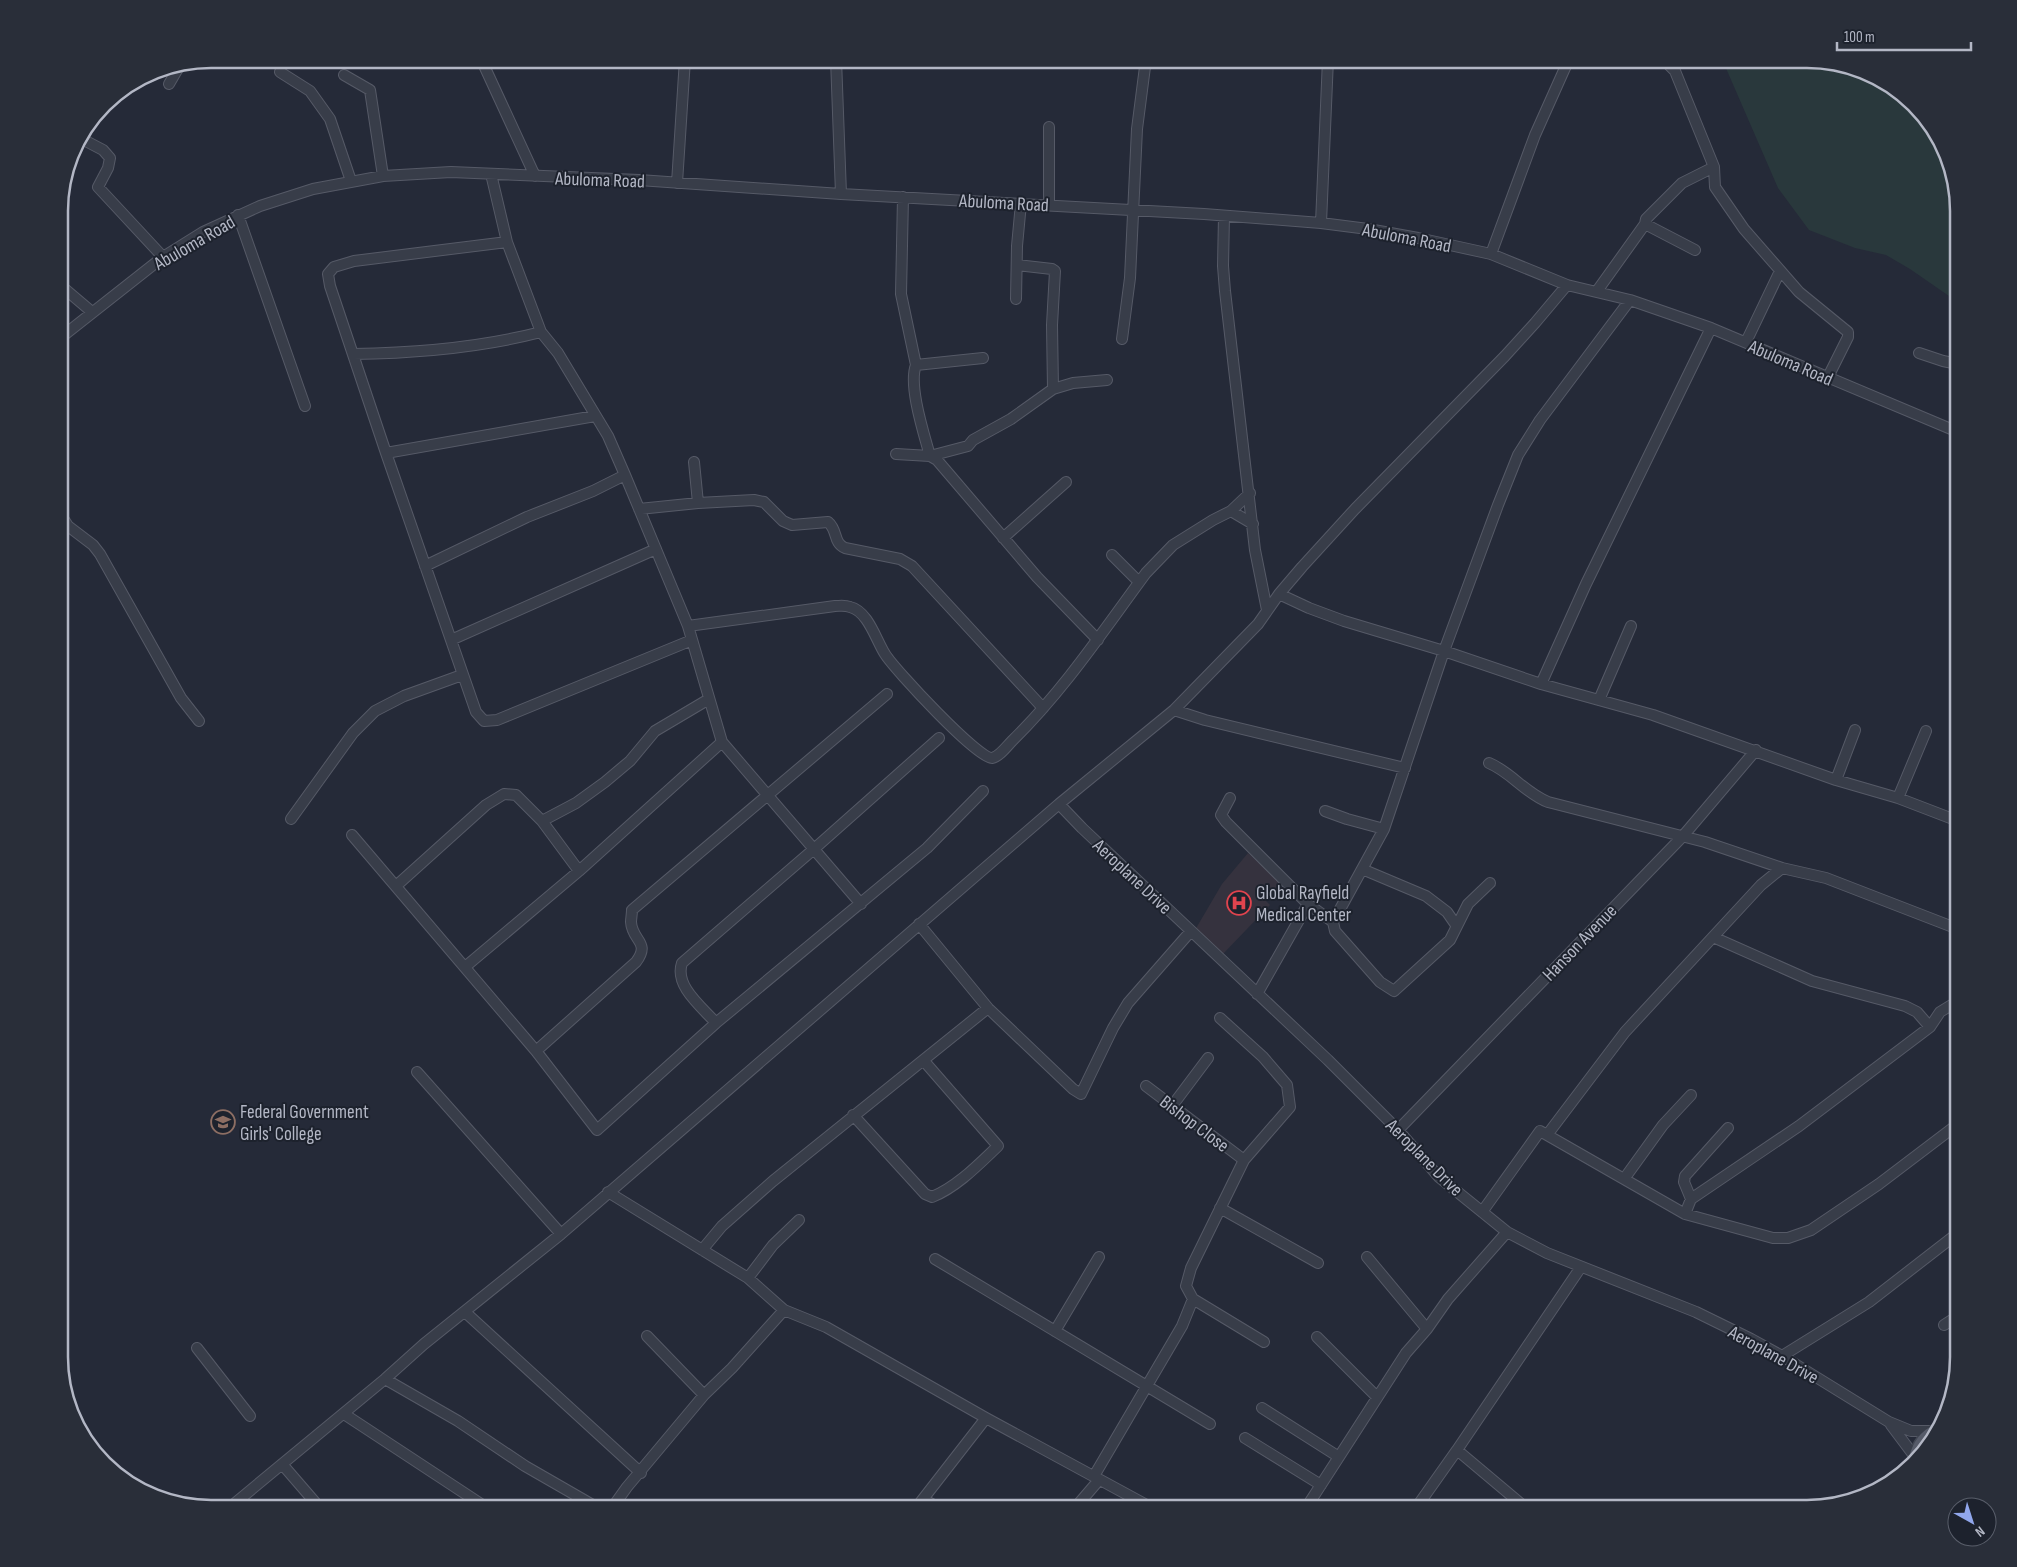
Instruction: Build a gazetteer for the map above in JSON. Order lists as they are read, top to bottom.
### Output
{
  "streets": {
    "street": [
      "Abuloma Road",
      "Aeroplane Drive",
      "Hanson Avenue",
      "Bishop Close"
    ]
  },
  "crossings": [
    ["Aeroplane Drive", "Hanson Avenue"]
  ],
  "places": {
    "hospital": ["Global Rayfield Medical Center"],
    "school or university": ["Federal Government Girls' College"]
  },
  "scale_bar": "100 m",
  "north": "bottom right"
}
